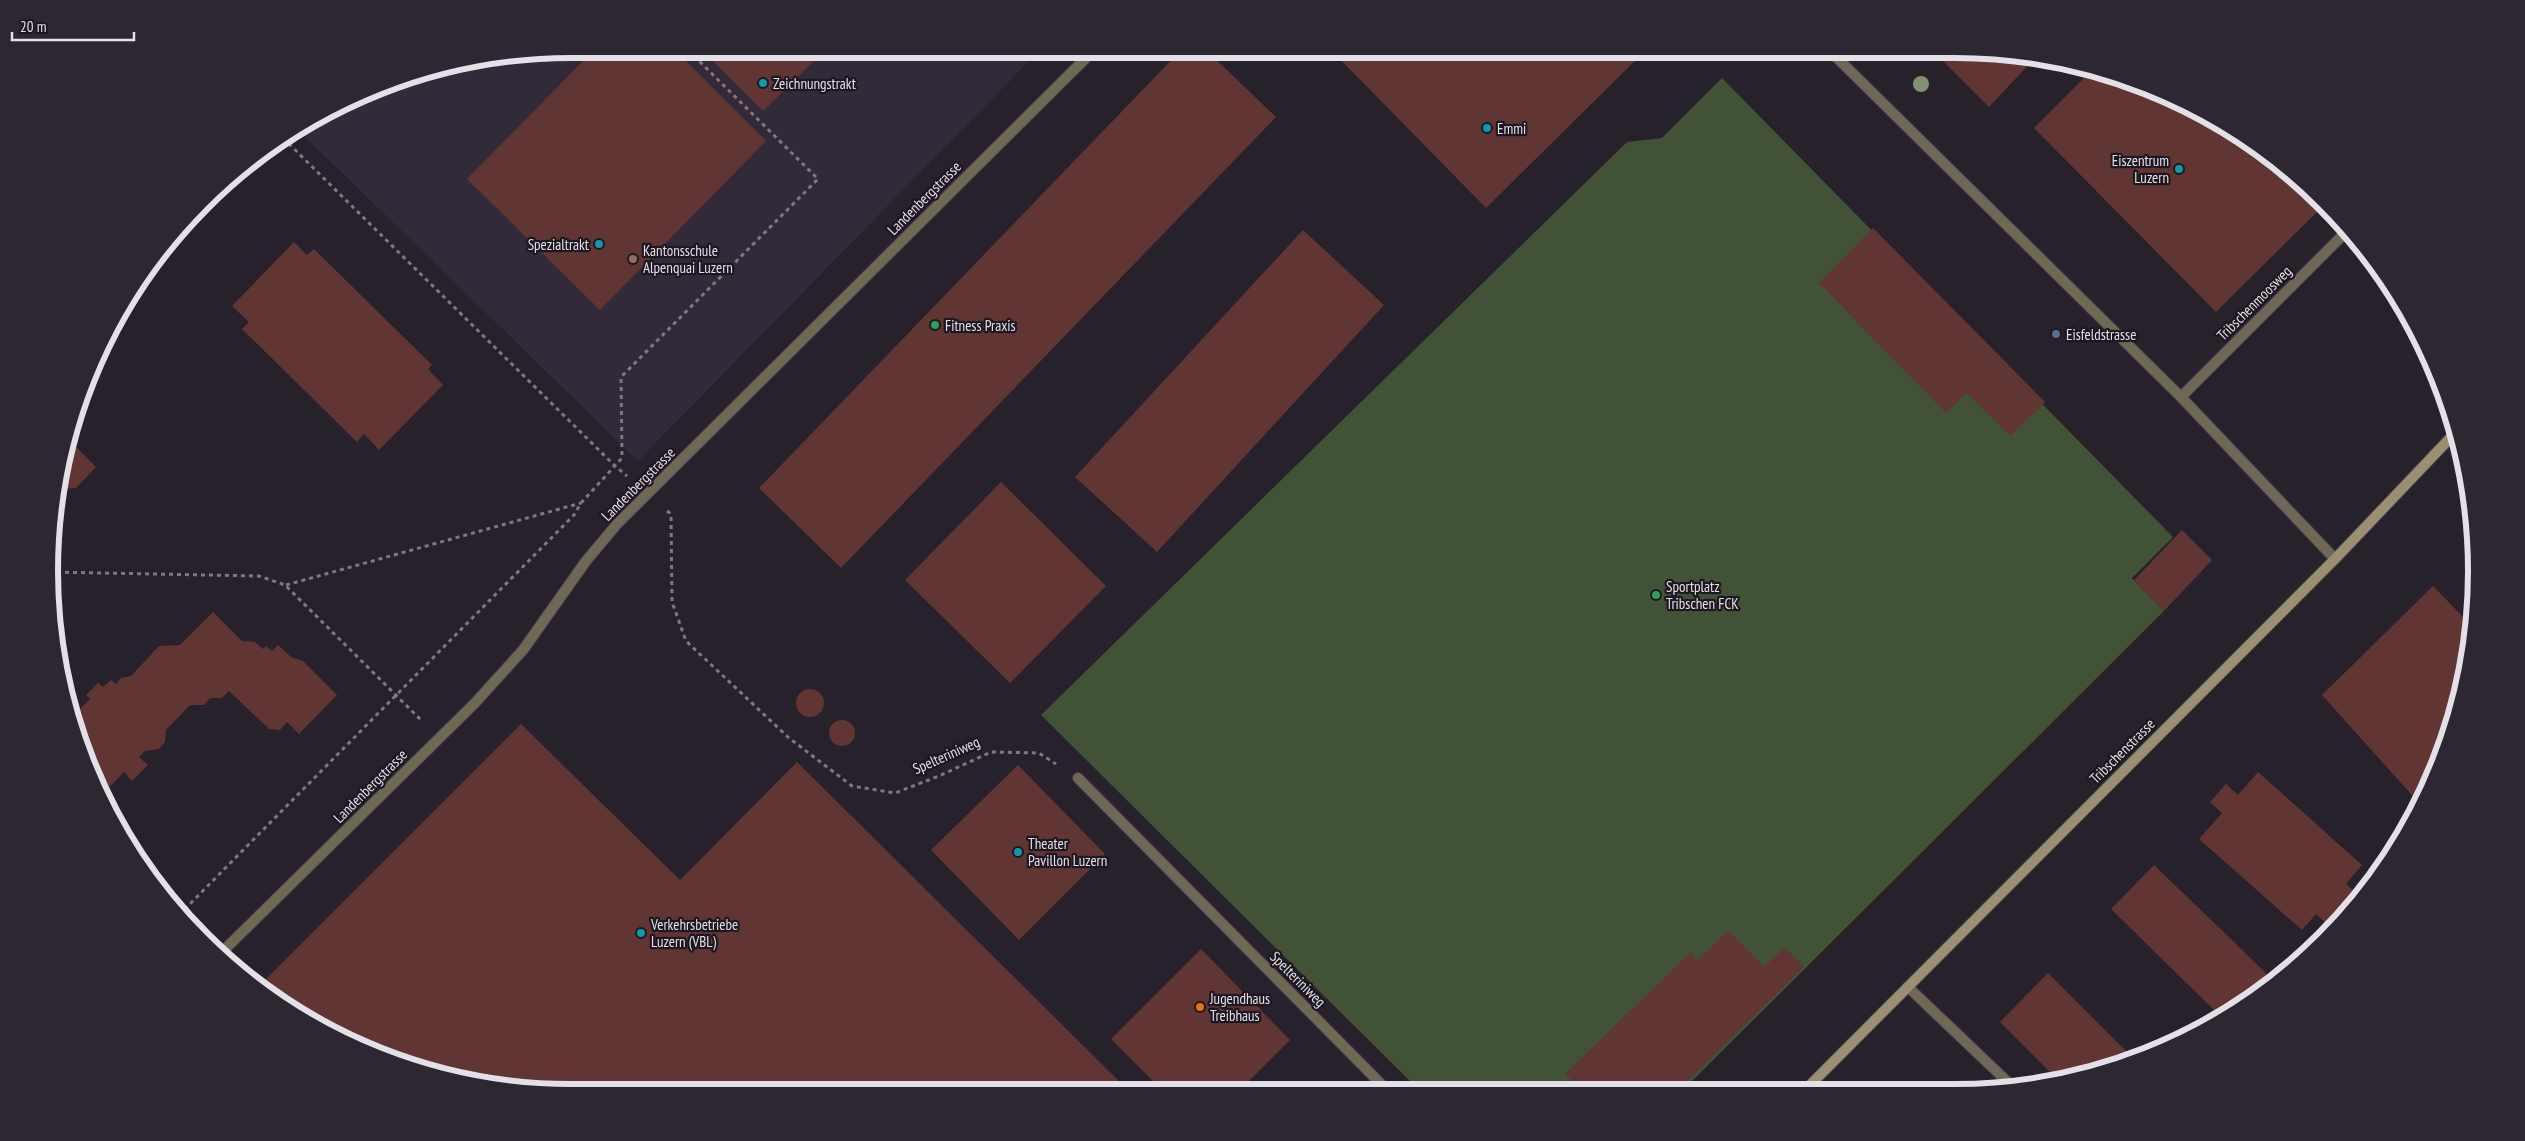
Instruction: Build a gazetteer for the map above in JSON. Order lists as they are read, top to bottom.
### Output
{
  "streets": {
    "street": [
      "Landenbergstrasse",
      "Tribschenmoosweg",
      "Tribschenstrasse",
      "Spelteriniweg"
    ]
  },
  "crossings": [
    ["Landenbergstrasse", "Spelteriniweg"]
  ],
  "places": [
    "Zeichnungstrakt",
    "Emmi",
    "Eiszentrum Luzern",
    "Spezialtrakt",
    "Kantonsschule Alpenquai Luzern",
    "Fitness Praxis",
    "Eisfeldstrasse",
    "Sportplatz Tribschen FCK",
    "Theater Pavillon Luzern",
    "Verkehrsbetriebe Luzern (VBL)",
    "Jugendhaus Treibhaus"
  ],
  "scale_bar": "20 m"
}
